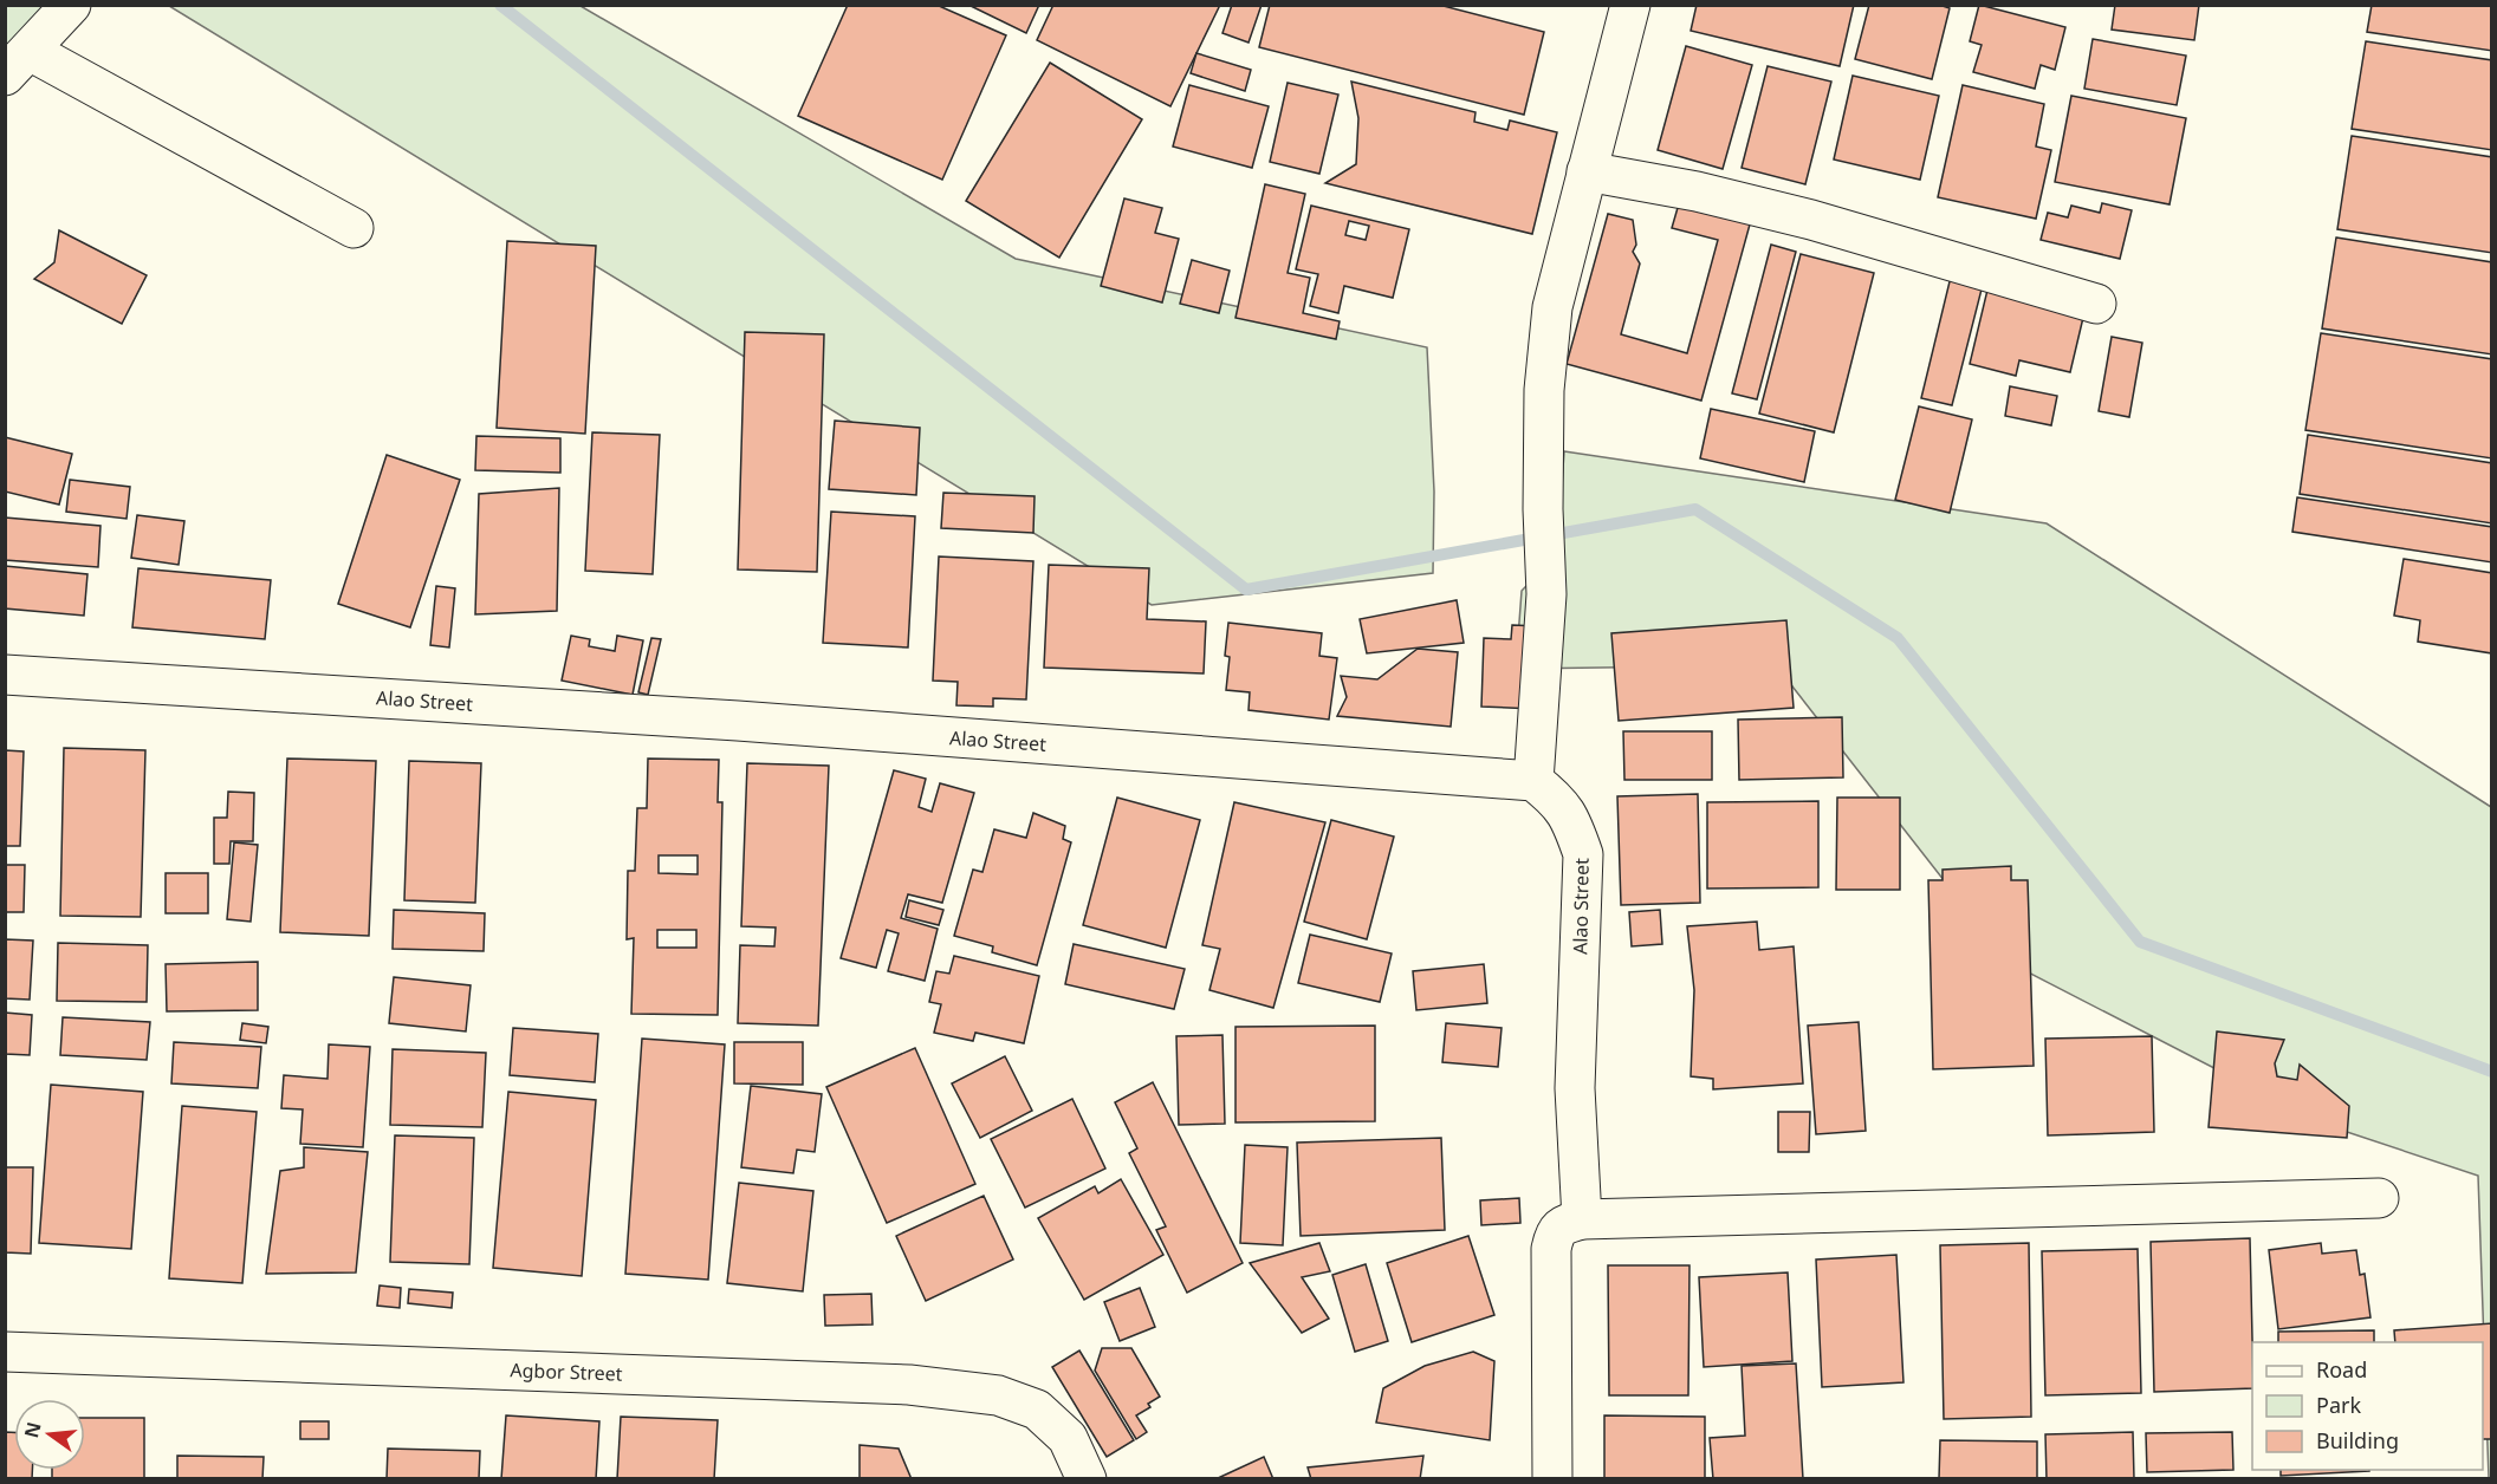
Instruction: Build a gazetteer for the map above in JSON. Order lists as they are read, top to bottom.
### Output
{
  "streets": {
    "street": ["Alao Street", "Agbor Street"]
  },
  "legend": ["Road", "Park", "Building"],
  "north": "left"
}
